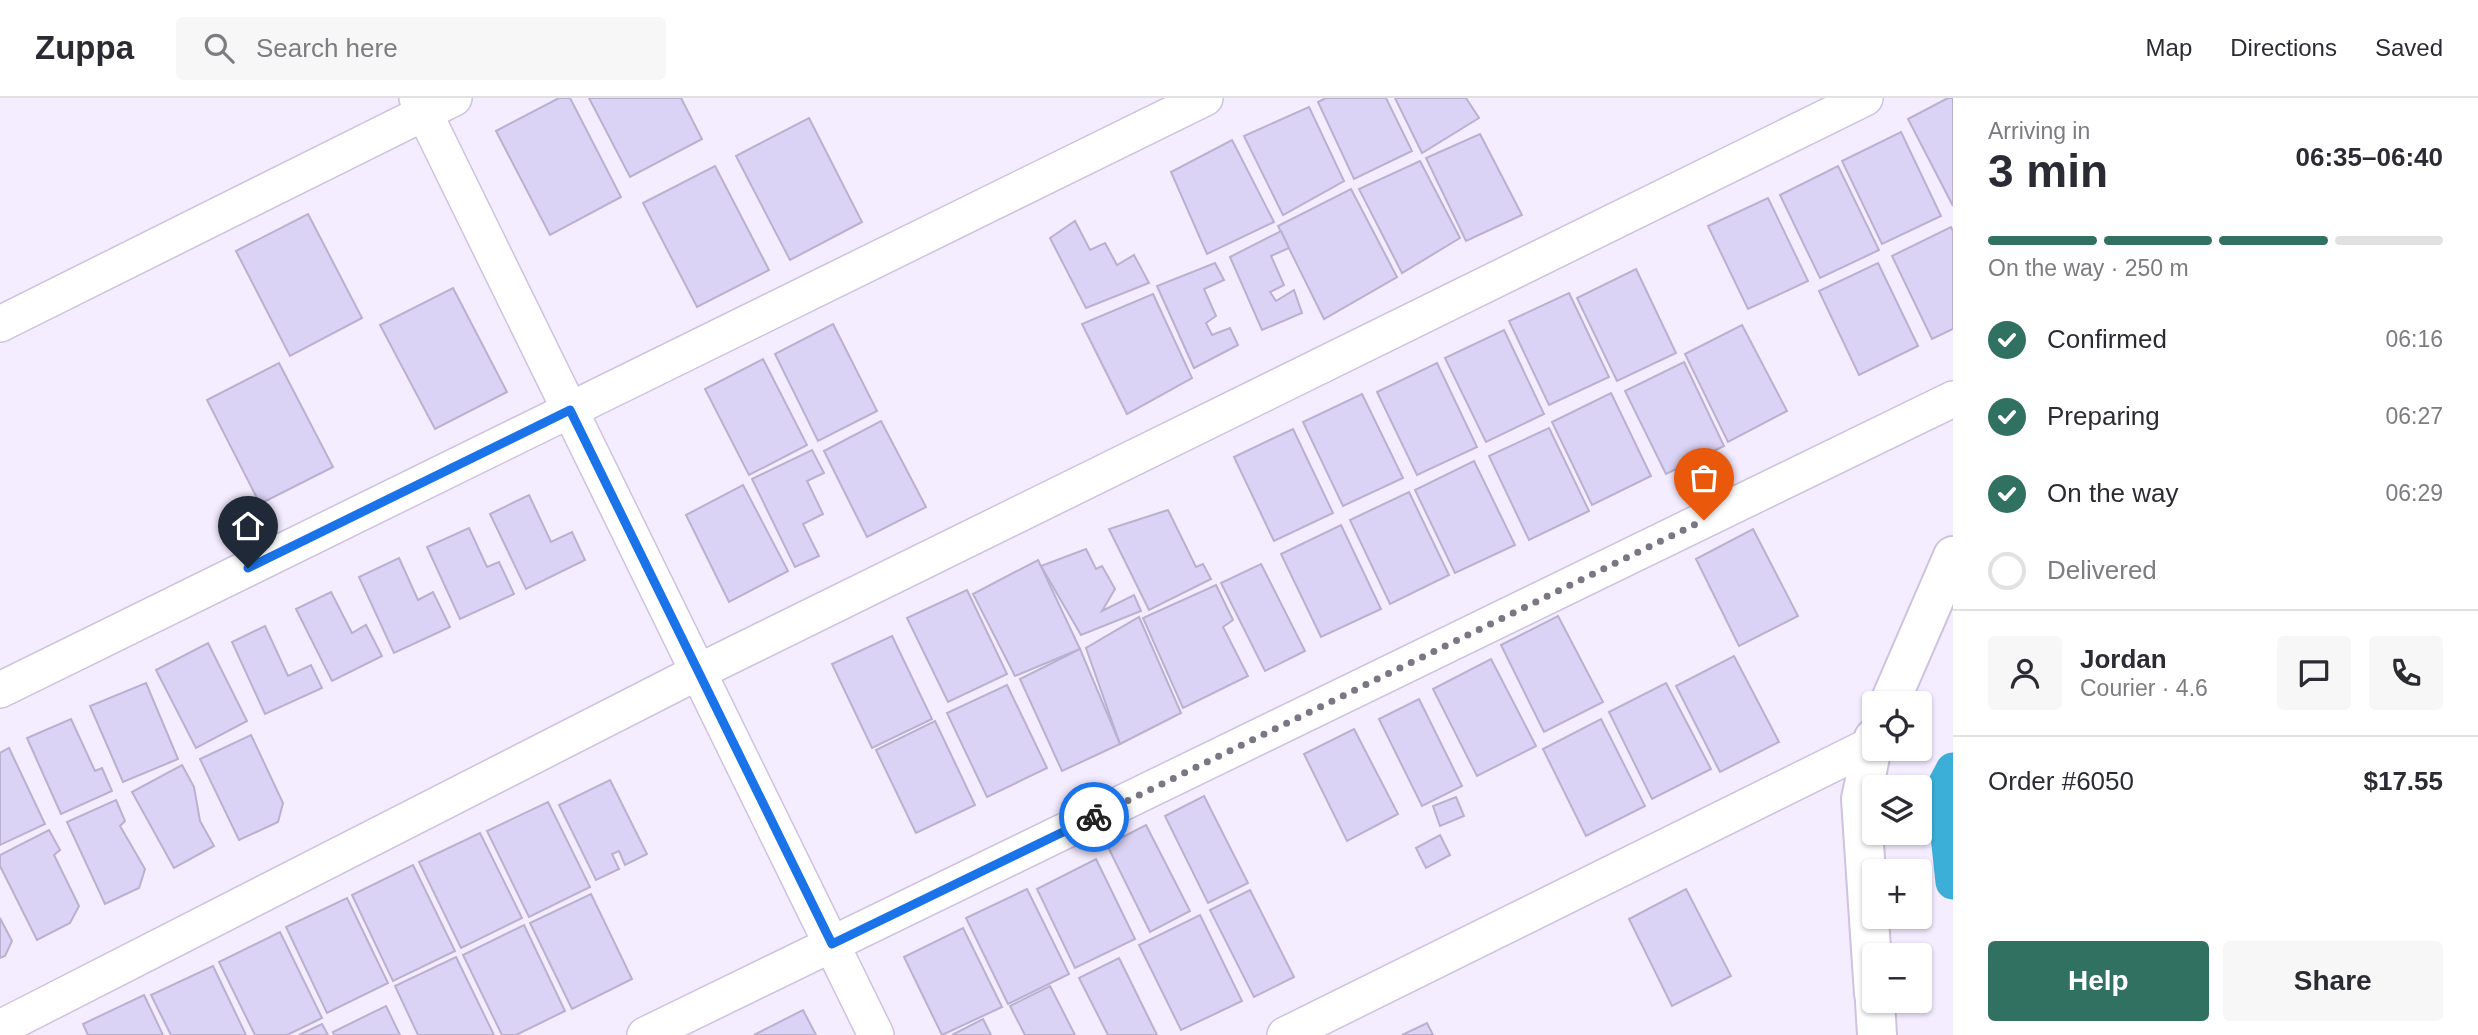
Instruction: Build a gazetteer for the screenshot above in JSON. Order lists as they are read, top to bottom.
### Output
{
  "page": {
    "header": "Zuppa",
    "search": "Search here",
    "nav": ["Map", "Directions", "Saved"],
    "heading": ["3 min", "Arriving in", "06:35–06:40"],
    "panel": [
      "Jordan",
      "Courier · 4.6",
      "Order #6050",
      "$17.55"
    ],
    "bar": "On the way · 250 m",
    "list": [
      ["Confirmed", "06:16"],
      ["Preparing", "06:27"],
      ["On the way", "06:29"],
      "Delivered"
    ],
    "map_buttons": ["+", "−"],
    "buttons": ["Help", "Share"]
  }
}
